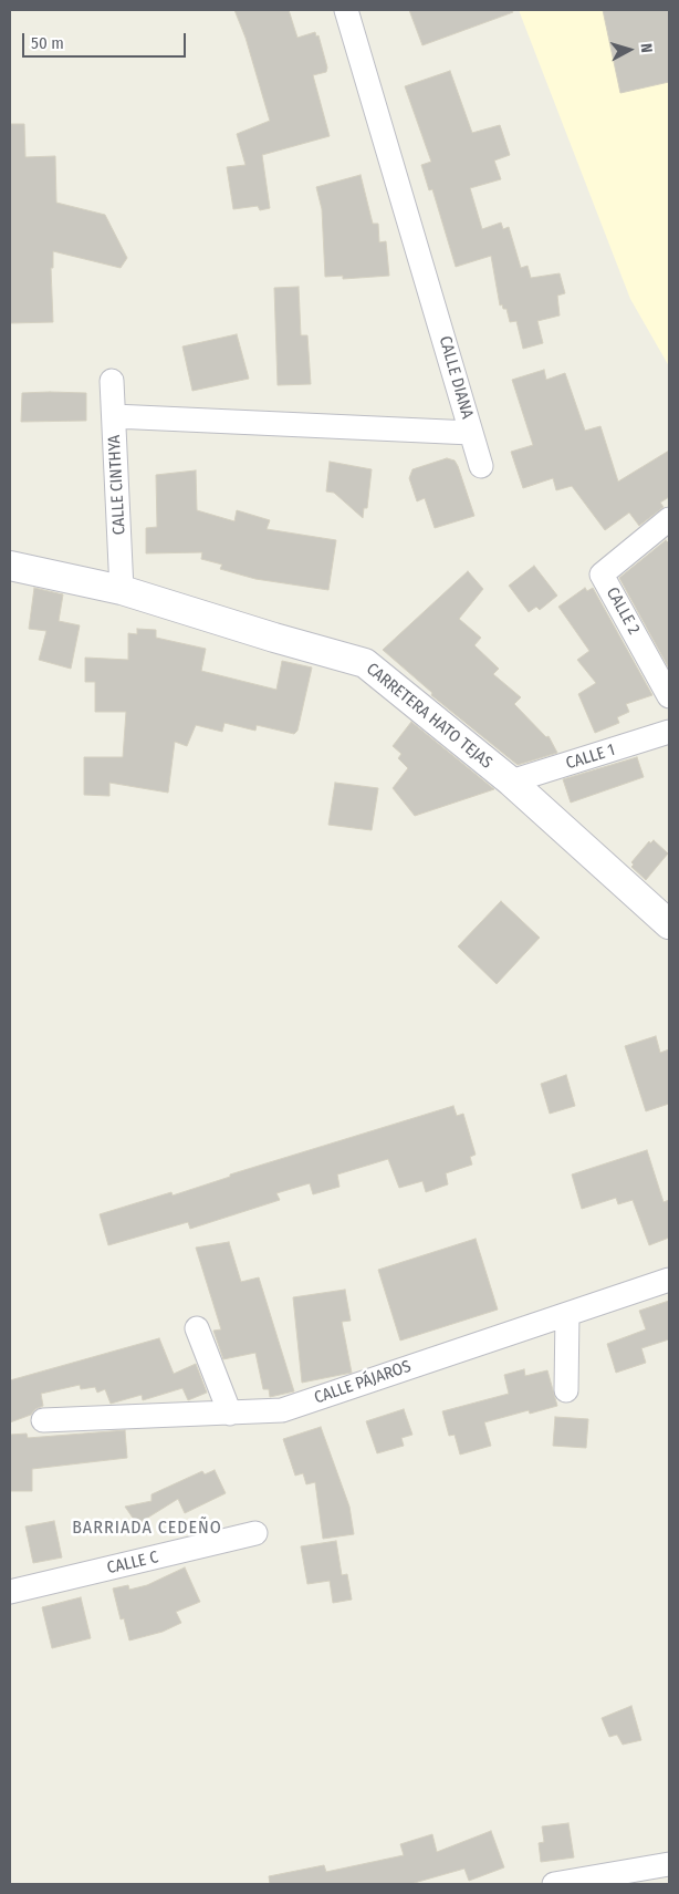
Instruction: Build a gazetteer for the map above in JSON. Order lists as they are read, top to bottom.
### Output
{
  "streets": {
    "street": [
      "CALLE DIANA",
      "CALLE CINTHYA",
      "CALLE 2",
      "CARRETERA HATO TEJAS",
      "CALLE 1",
      "CALLE PÁJAROS",
      "CALLE C"
    ]
  },
  "crossings": [
    ["CALLE DIANA", "CALLE CINTHYA"],
    ["CALLE CINTHYA", "CARRETERA HATO TEJAS"],
    ["CARRETERA HATO TEJAS", "CALLE 1"]
  ],
  "districts": ["BARRIADA CEDEÑO"],
  "scale_bar": "50 m",
  "north": "right"
}
